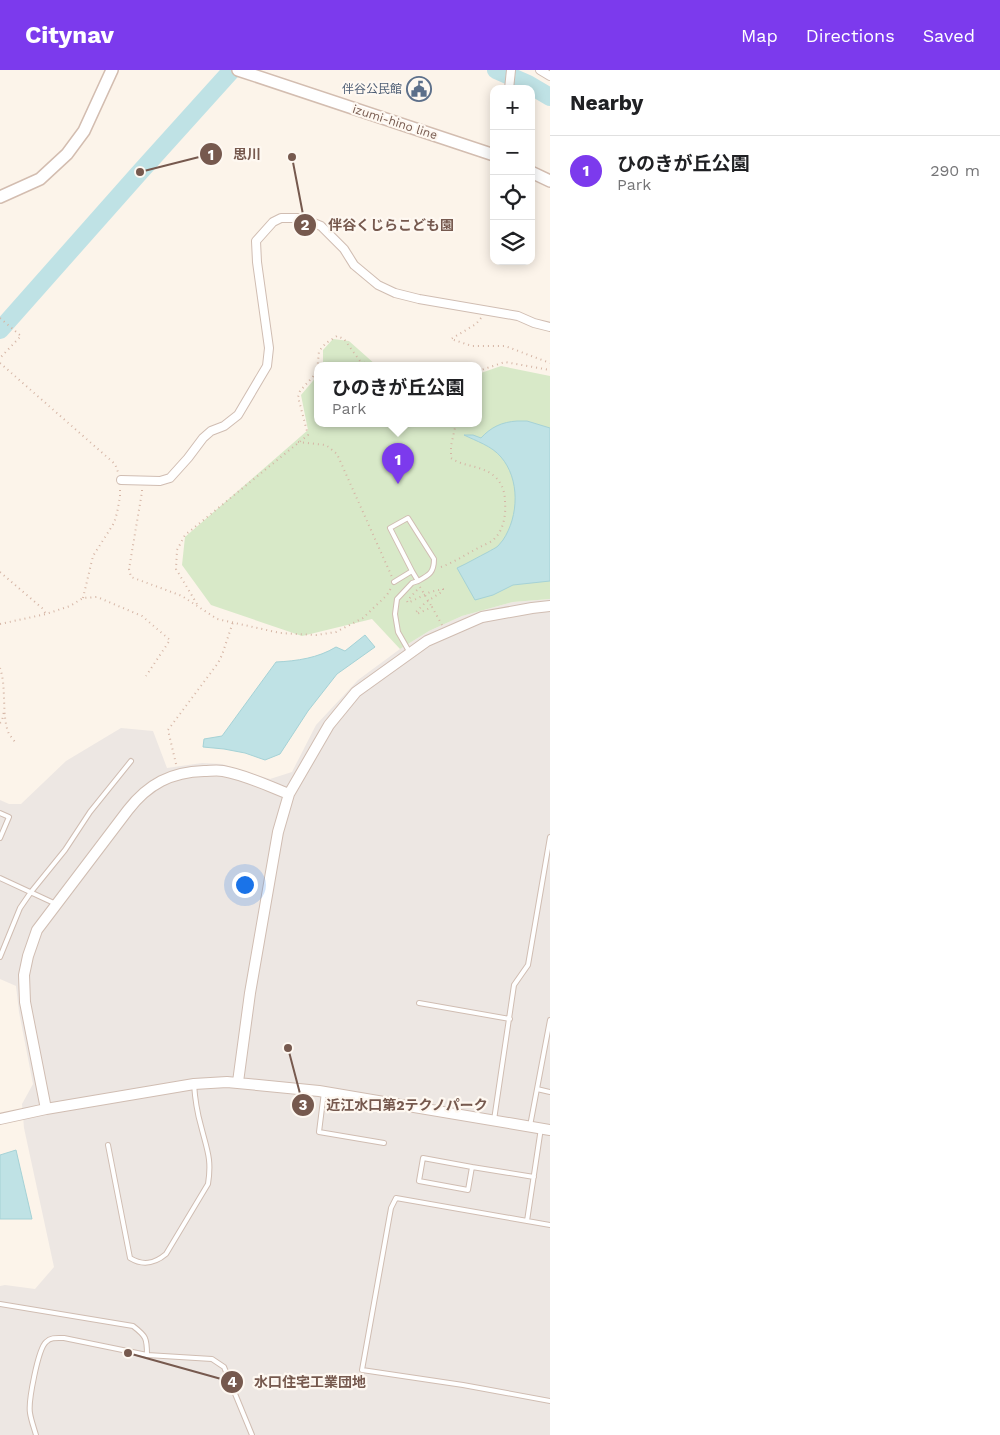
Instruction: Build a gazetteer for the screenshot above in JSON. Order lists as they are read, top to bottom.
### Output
{
  "streets": {
    "main road": ["izumi-hino line"]
  },
  "places": {
    "public building": ["伴谷公民館"],
    "other": [
      "伴谷くじらこども園",
      "思川",
      "近江水口第2テクノパーク",
      "水口住宅工業団地"
    ]
  },
  "page": {
    "header": "Citynav",
    "nav": ["Map", "Directions", "Saved"],
    "heading": "Nearby",
    "map_buttons": ["+", "−"],
    "list": [
      {
        "mark": "1",
        "name": "ひのきが丘公園",
        "note": "Park",
        "value": "290 m"
      }
    ],
    "popup": ["ひのきが丘公園", "Park"],
    "pins": "1"
  }
}
